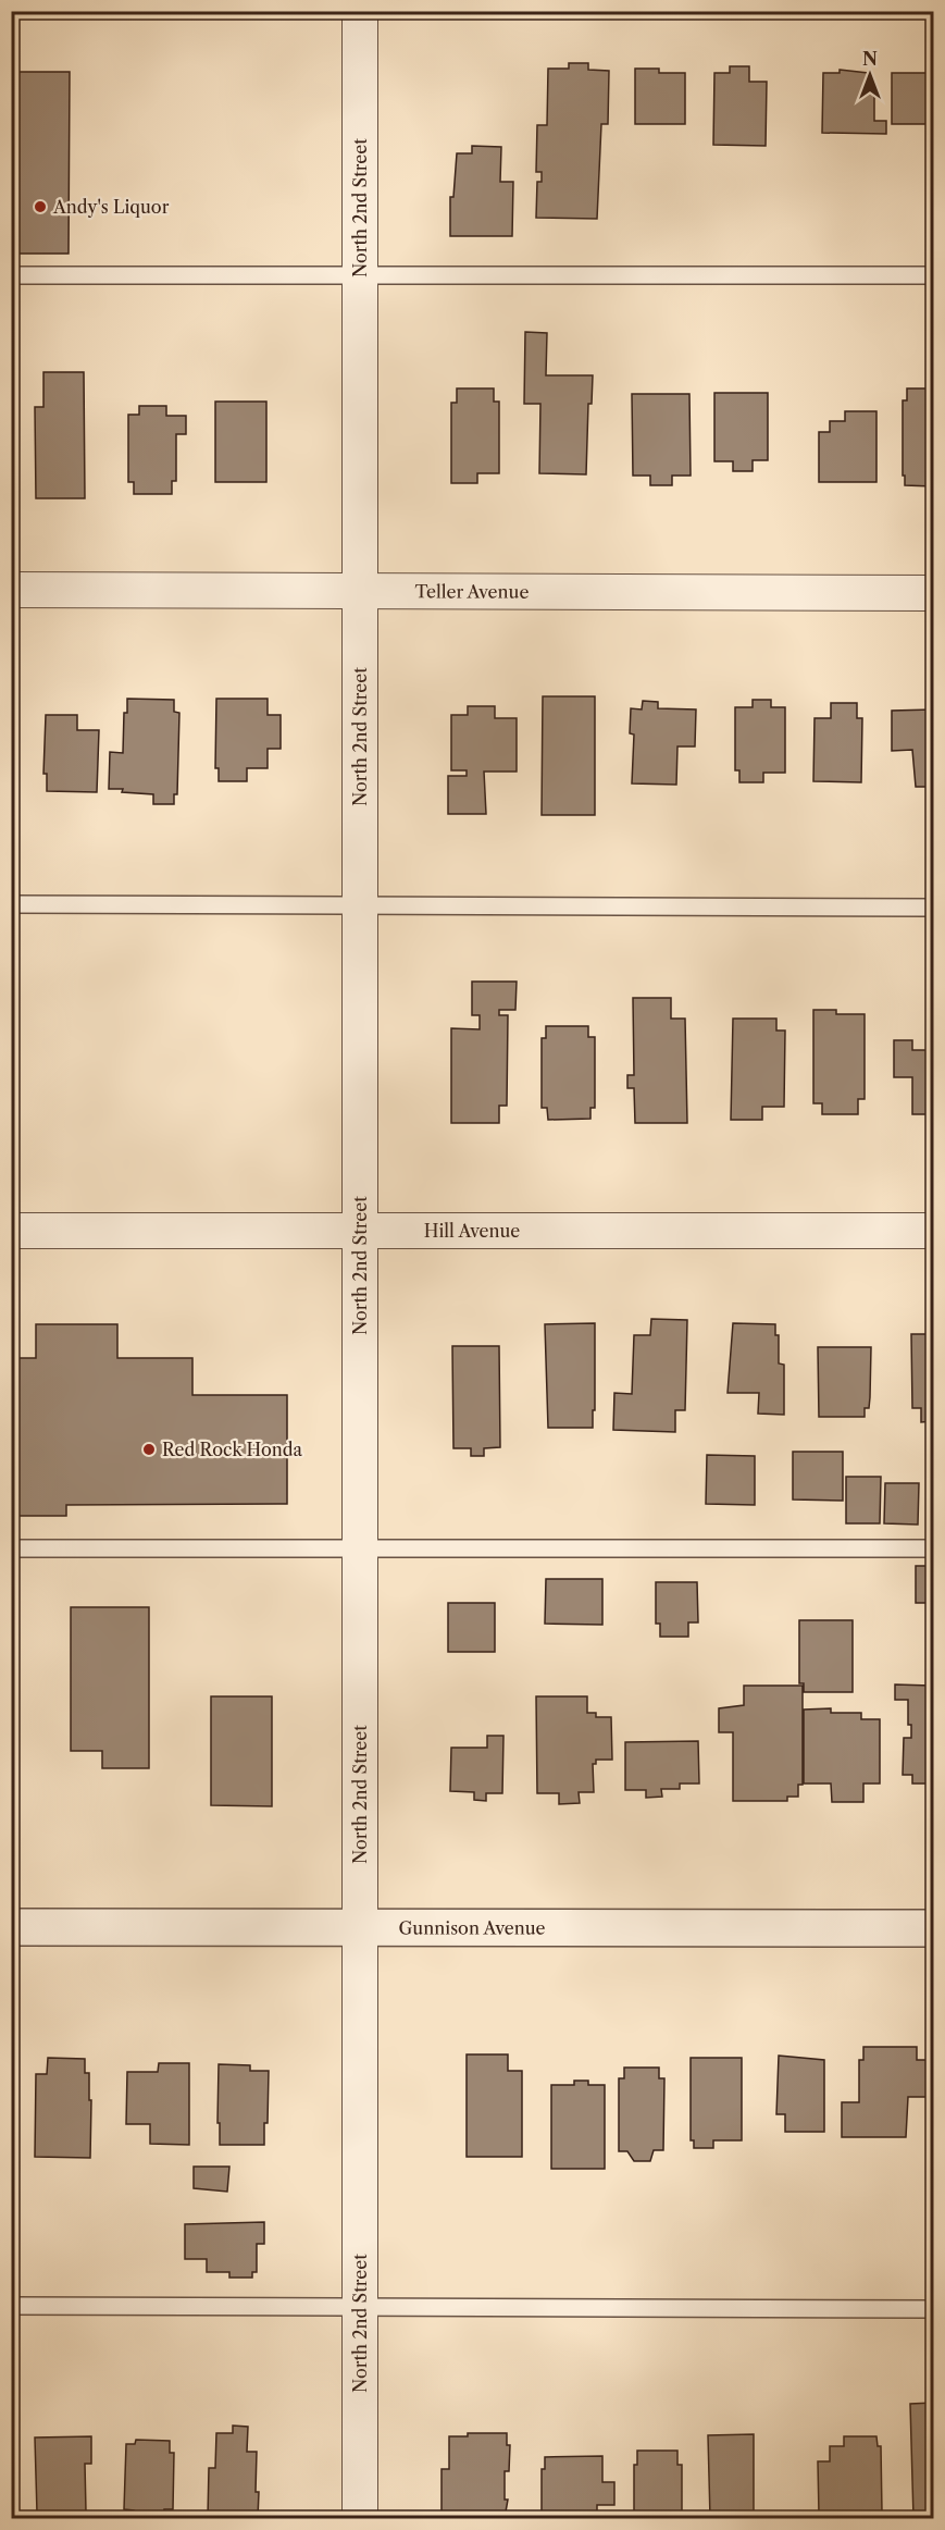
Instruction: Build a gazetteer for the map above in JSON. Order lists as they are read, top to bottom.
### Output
{
  "streets": {
    "street": [
      "North 2nd Street",
      "Teller Avenue",
      "Hill Avenue",
      "Gunnison Avenue"
    ]
  },
  "crossings": [
    ["North 2nd Street", "Teller Avenue"],
    ["North 2nd Street", "Hill Avenue"],
    ["North 2nd Street", "Gunnison Avenue"]
  ],
  "places": ["Andy's Liquor", "Red Rock Honda"],
  "north": "top"
}
